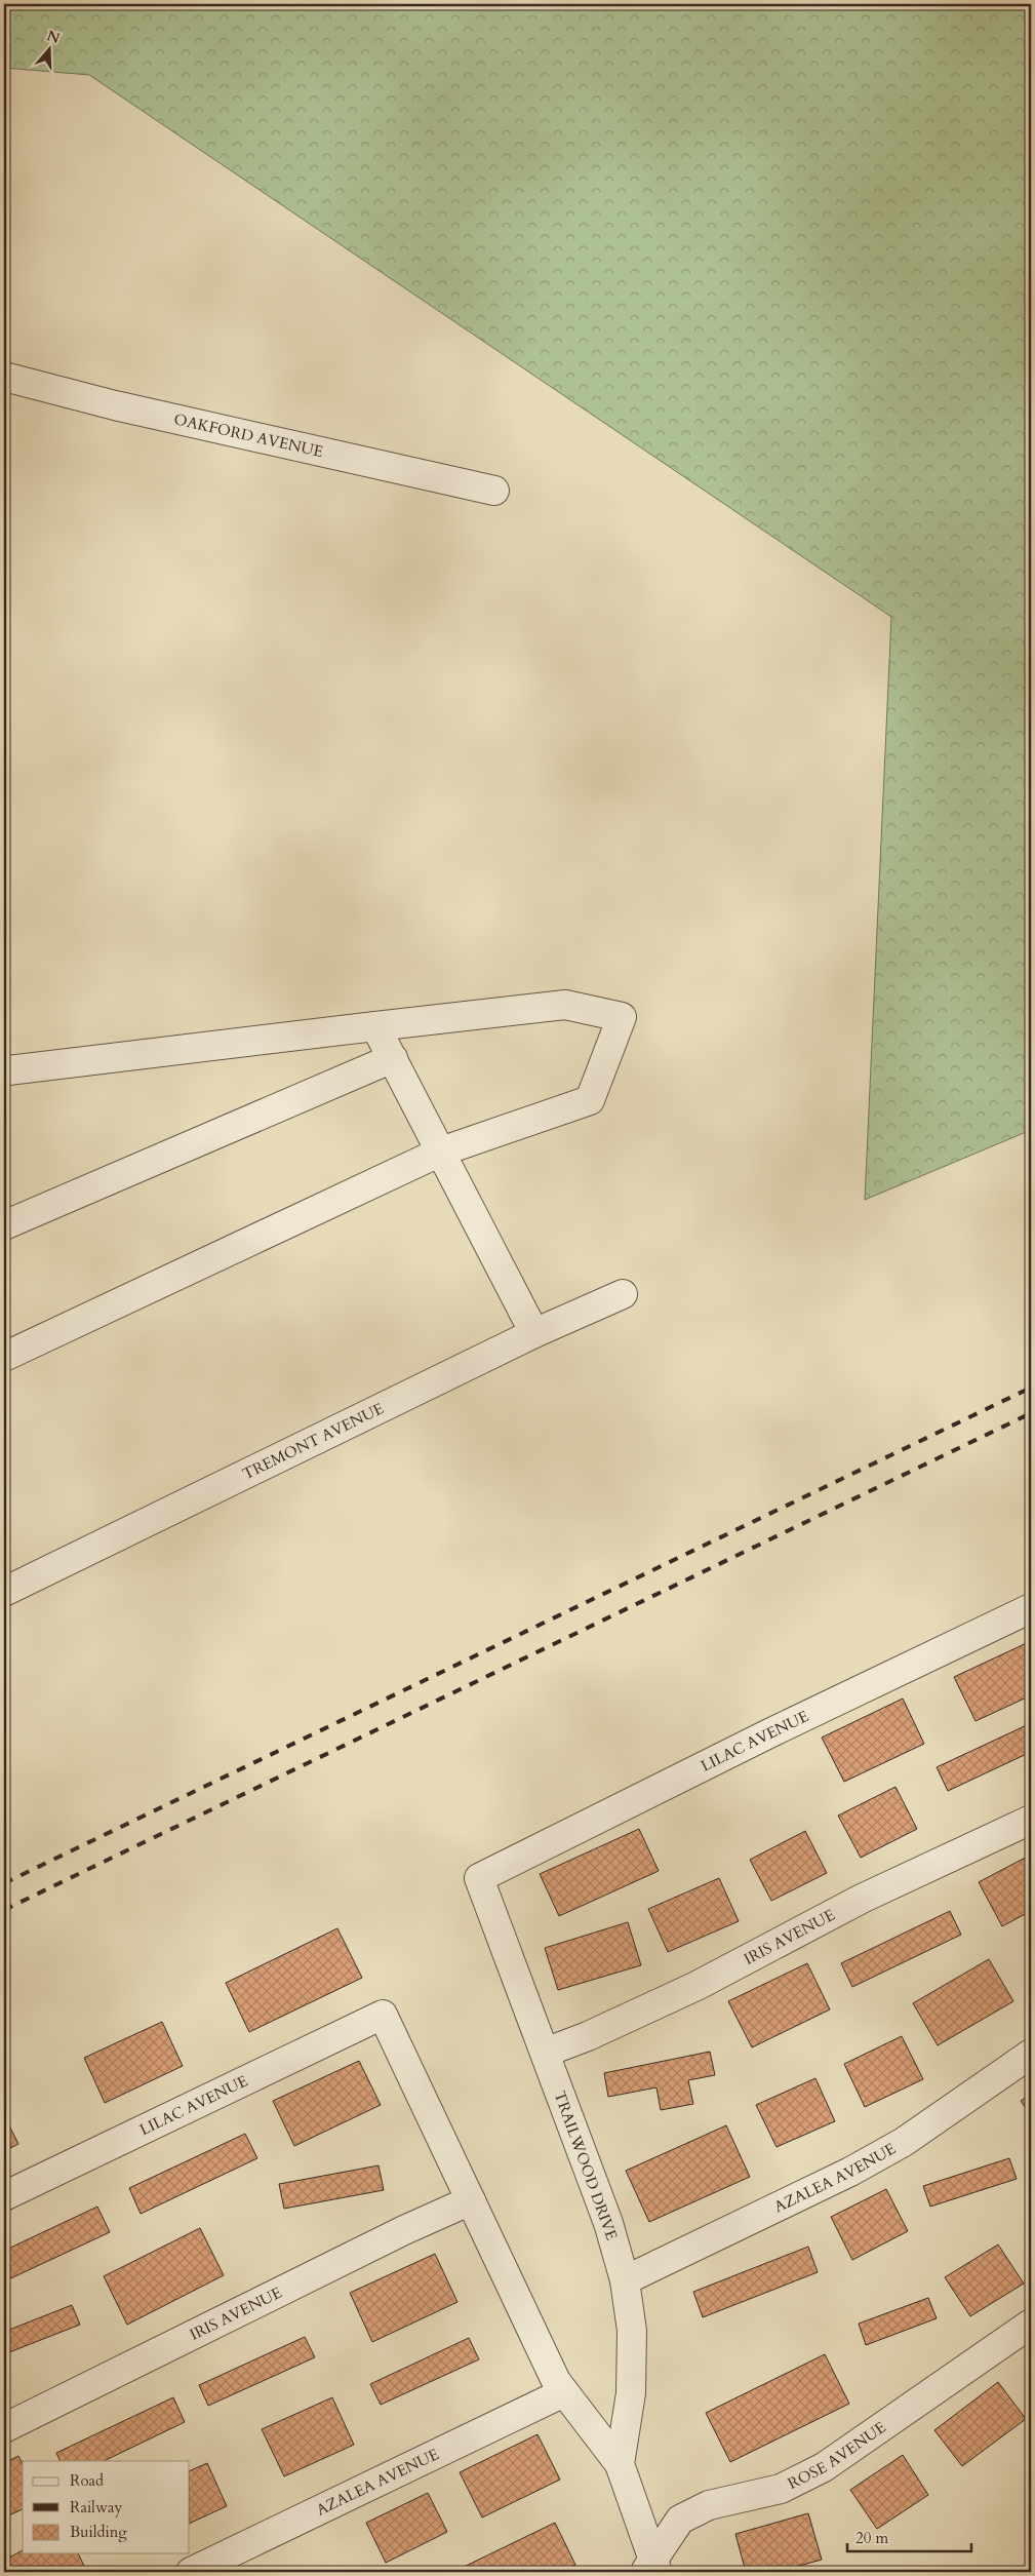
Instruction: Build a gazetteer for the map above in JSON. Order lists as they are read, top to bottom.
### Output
{
  "streets": {
    "street": [
      "OAKFORD AVENUE",
      "TREMONT AVENUE",
      "LILAC AVENUE",
      "IRIS AVENUE",
      "TRAILWOOD DRIVE",
      "AZALEA AVENUE",
      "ROSE AVENUE"
    ]
  },
  "crossings": [
    ["LILAC AVENUE", "TRAILWOOD DRIVE"],
    ["IRIS AVENUE", "TRAILWOOD DRIVE"],
    ["TRAILWOOD DRIVE", "AZALEA AVENUE"],
    ["TRAILWOOD DRIVE", "ROSE AVENUE"]
  ],
  "legend": ["Road", "Railway", "Building"],
  "scale_bar": "20 m",
  "north": "top"
}
